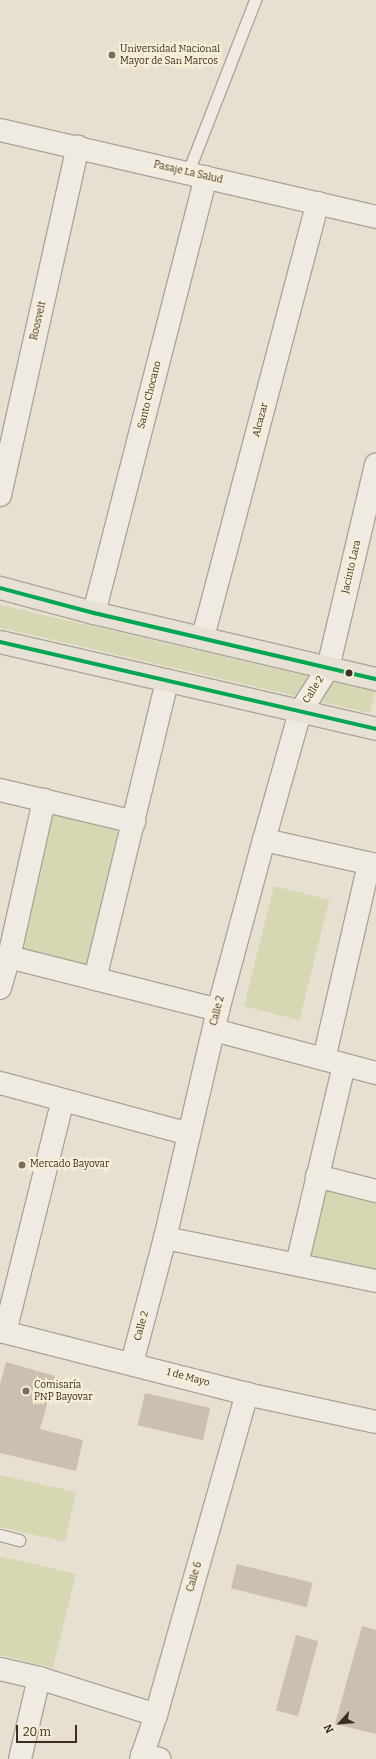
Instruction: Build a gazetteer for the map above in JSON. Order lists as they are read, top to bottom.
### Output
{
  "streets": {
    "street": [
      "Pasaje La Salud",
      "Roosvelt",
      "Santo Chocano",
      "Alcazar",
      "Jacinto Lara",
      "Calle 2",
      "1 de Mayo",
      "Calle 6"
    ]
  },
  "crossings": [
    ["Pasaje La Salud", "Roosvelt"],
    ["Pasaje La Salud", "Santo Chocano"],
    ["Pasaje La Salud", "Alcazar"],
    ["Jacinto Lara", "Calle 2"],
    ["Calle 2", "1 de Mayo"],
    ["1 de Mayo", "Calle 6"]
  ],
  "places": ["Universidad Nacional Mayor de San Marcos", "Mercado Bayovar", "Comisaría PNP Bayovar"],
  "scale_bar": "20 m",
  "north": "bottom left"
}
